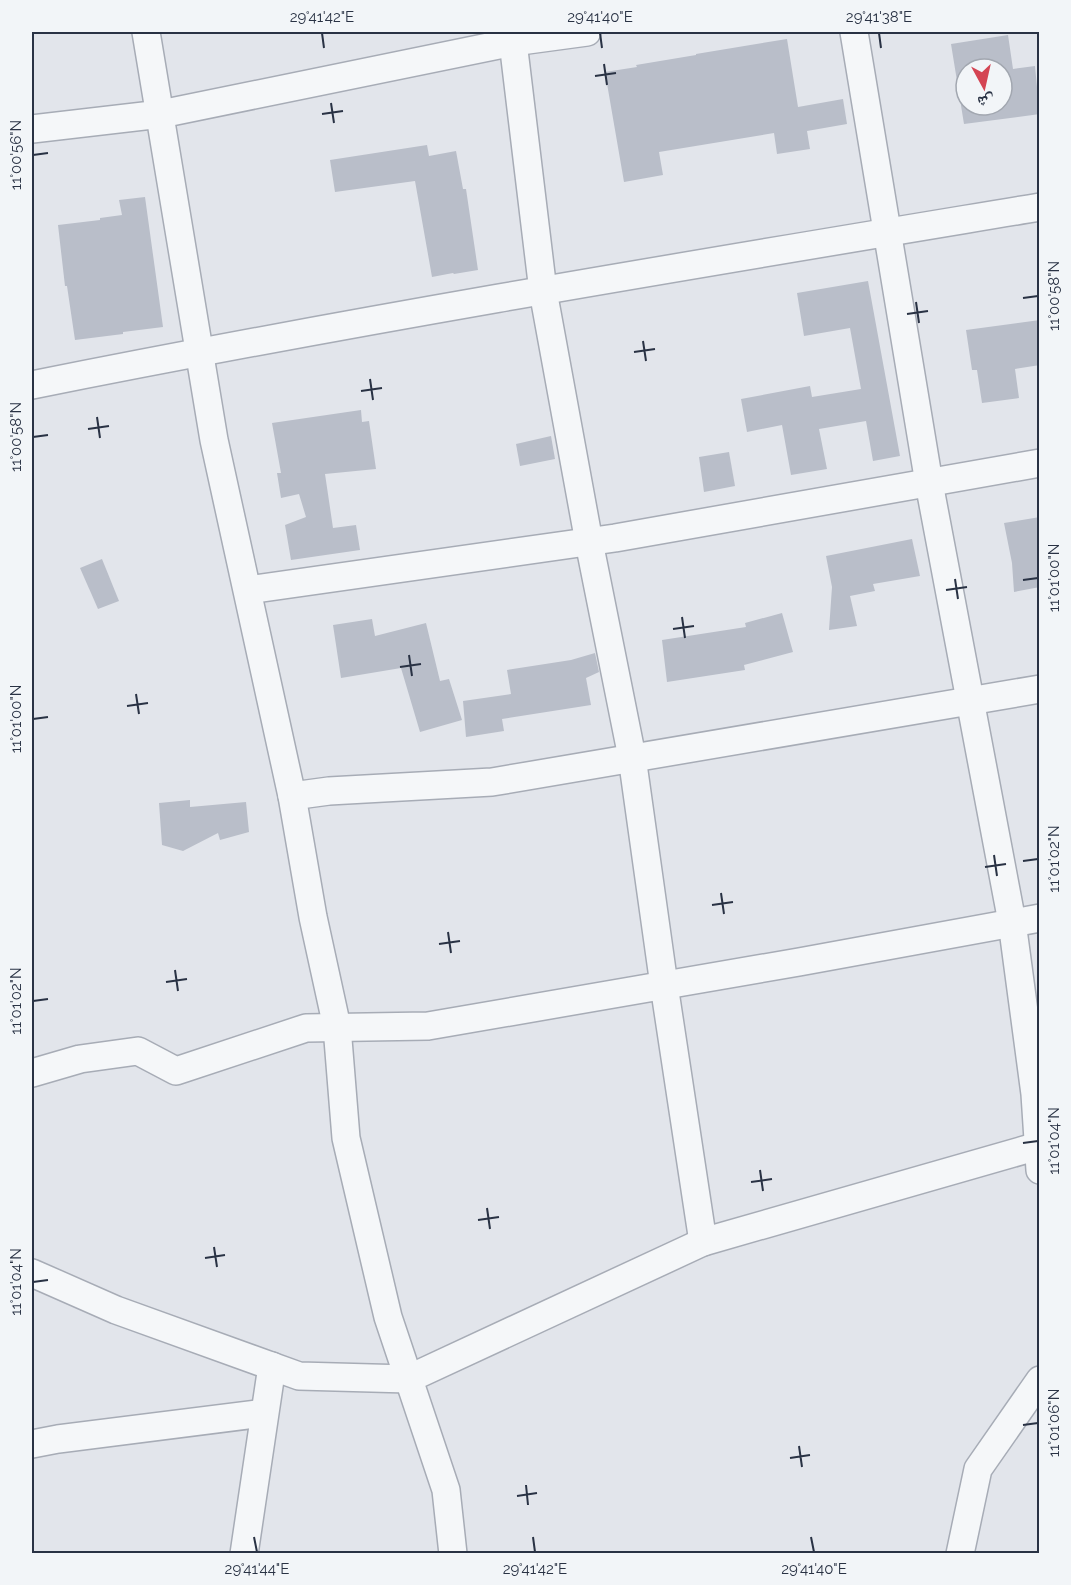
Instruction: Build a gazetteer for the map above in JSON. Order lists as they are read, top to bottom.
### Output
{
  "north": "bottom",
  "coordinates": [
    "29°41'42\"E",
    "29°41'40\"E",
    "29°41'38\"E",
    "11°00'56\"N",
    "11°00'58\"N",
    "11°01'00\"N",
    "11°01'02\"N",
    "11°01'04\"N",
    "11°01'06\"N",
    "29°41'44\"E"
  ]
}
